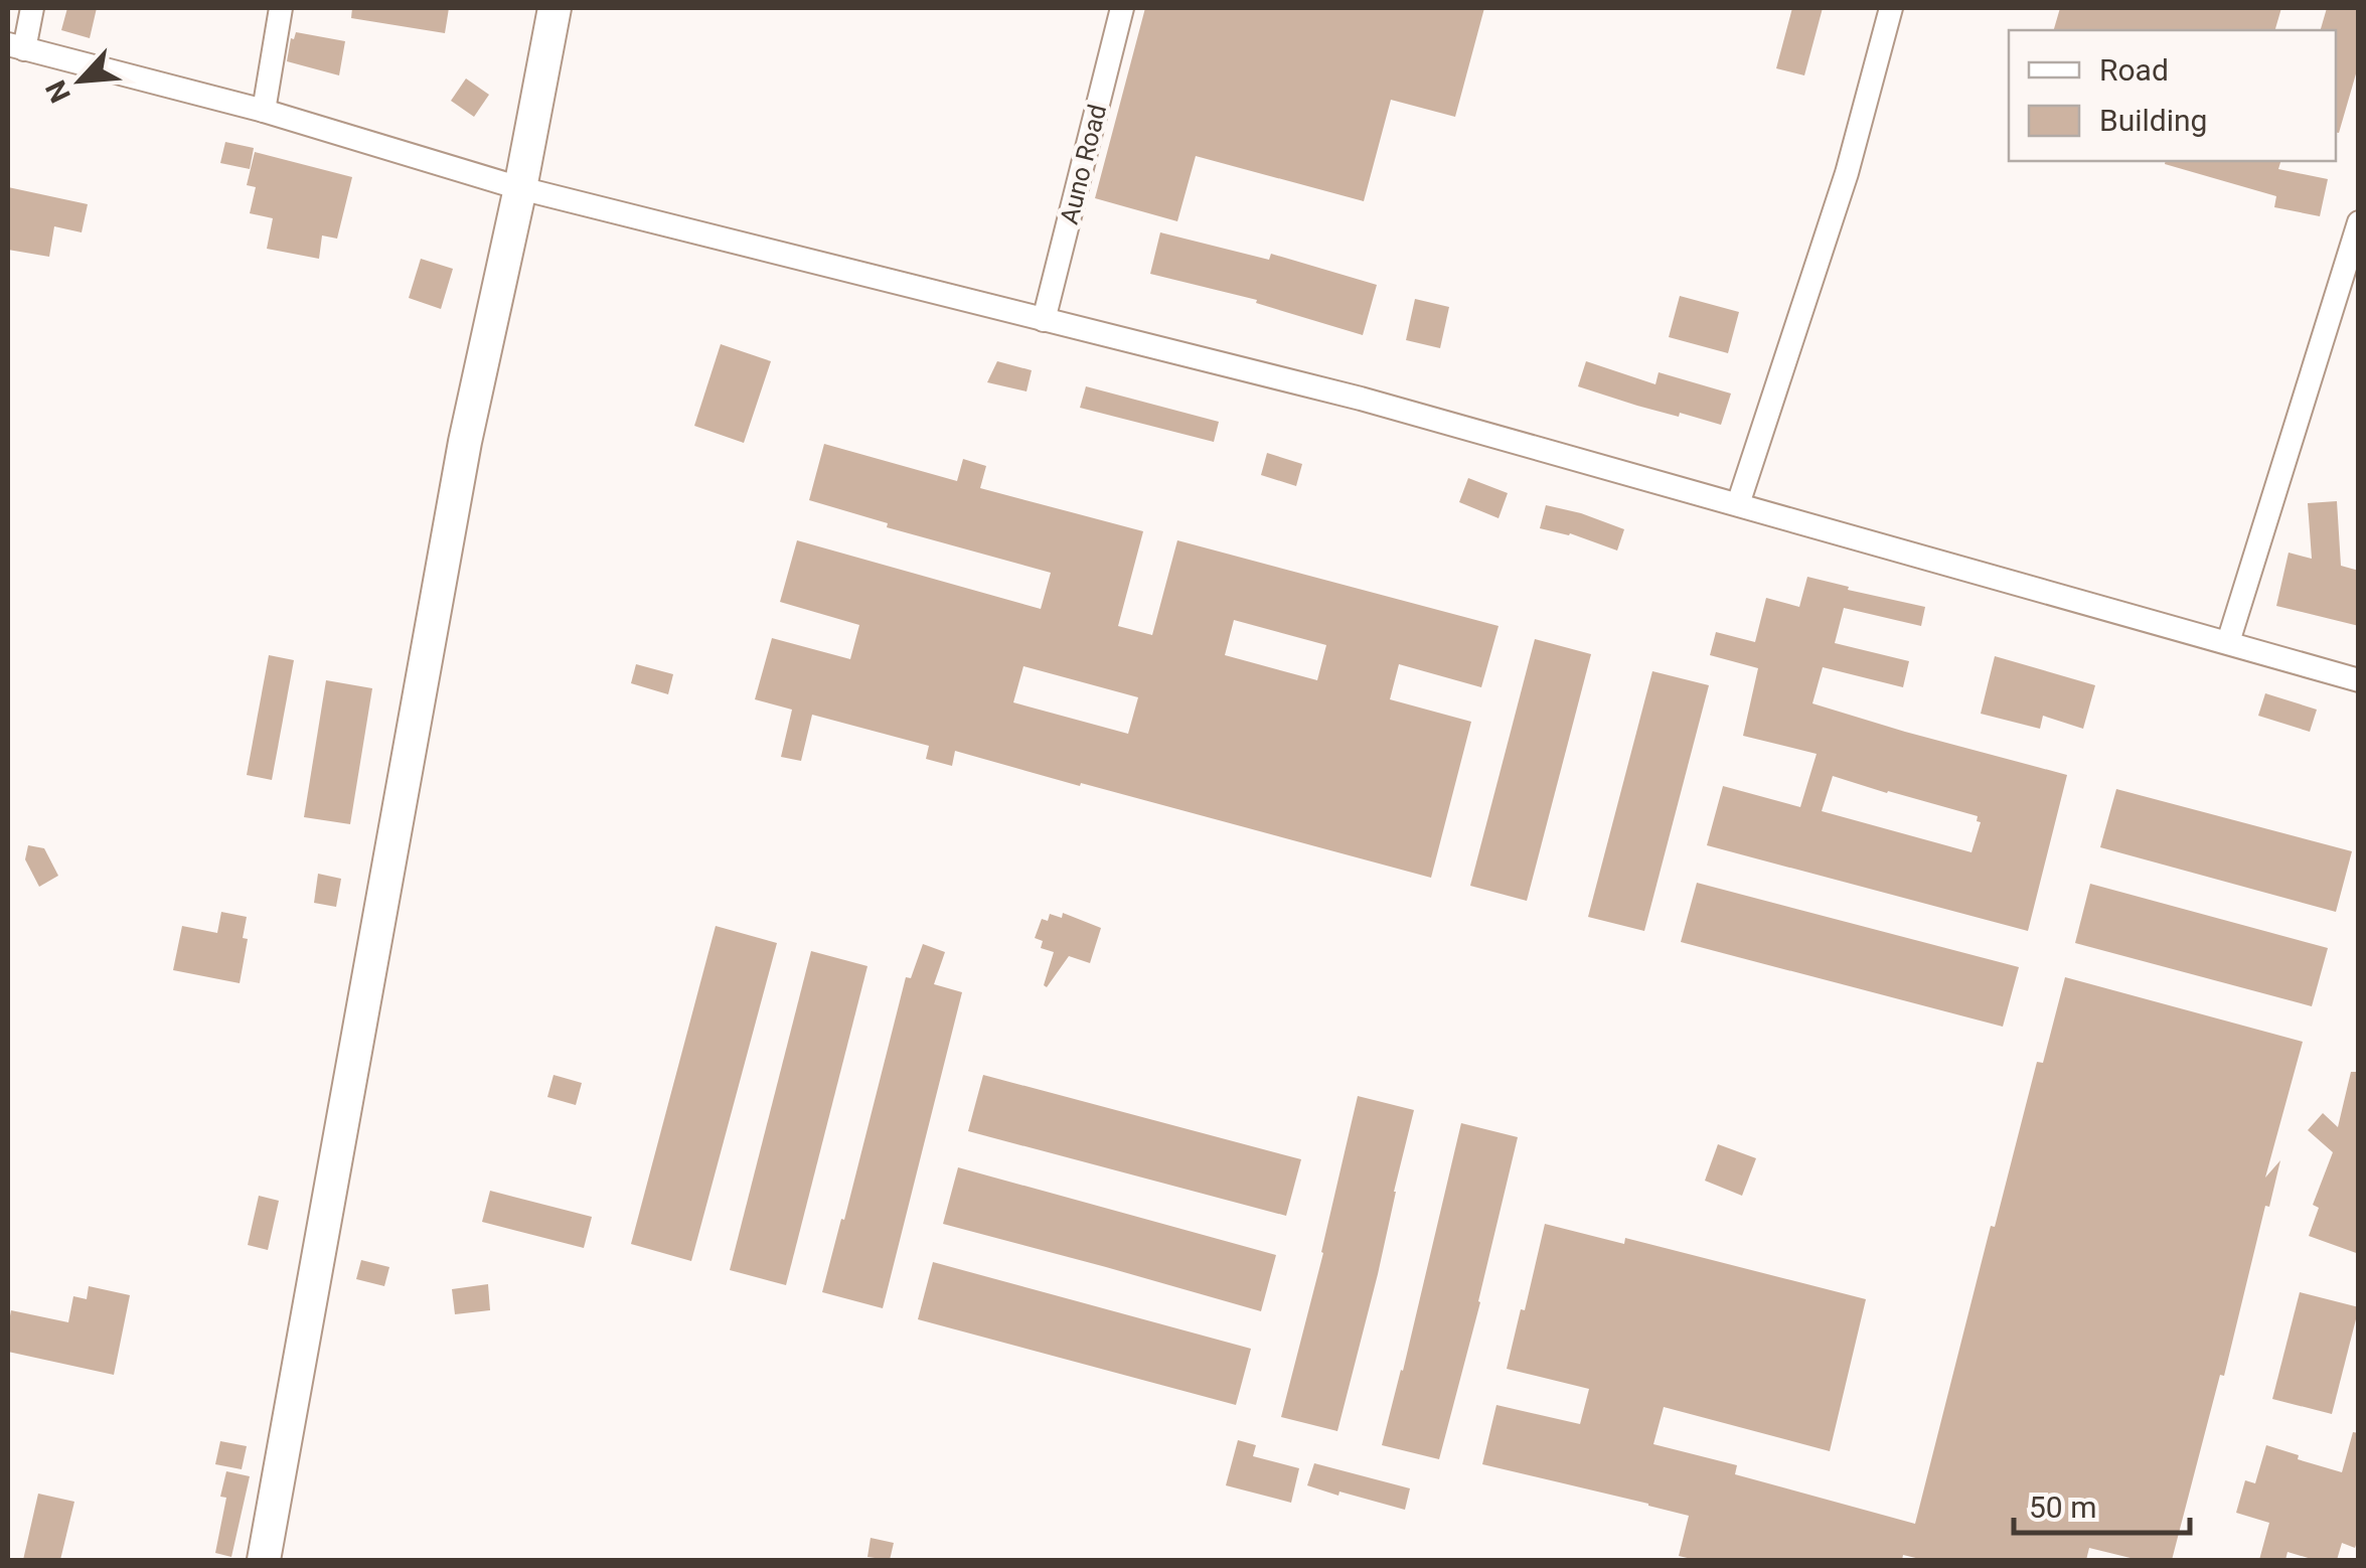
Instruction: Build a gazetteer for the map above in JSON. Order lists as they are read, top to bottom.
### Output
{
  "streets": {
    "street": ["Auno Road"]
  },
  "legend": ["Road", "Building"],
  "scale_bar": "50 m",
  "north": "bottom left"
}
